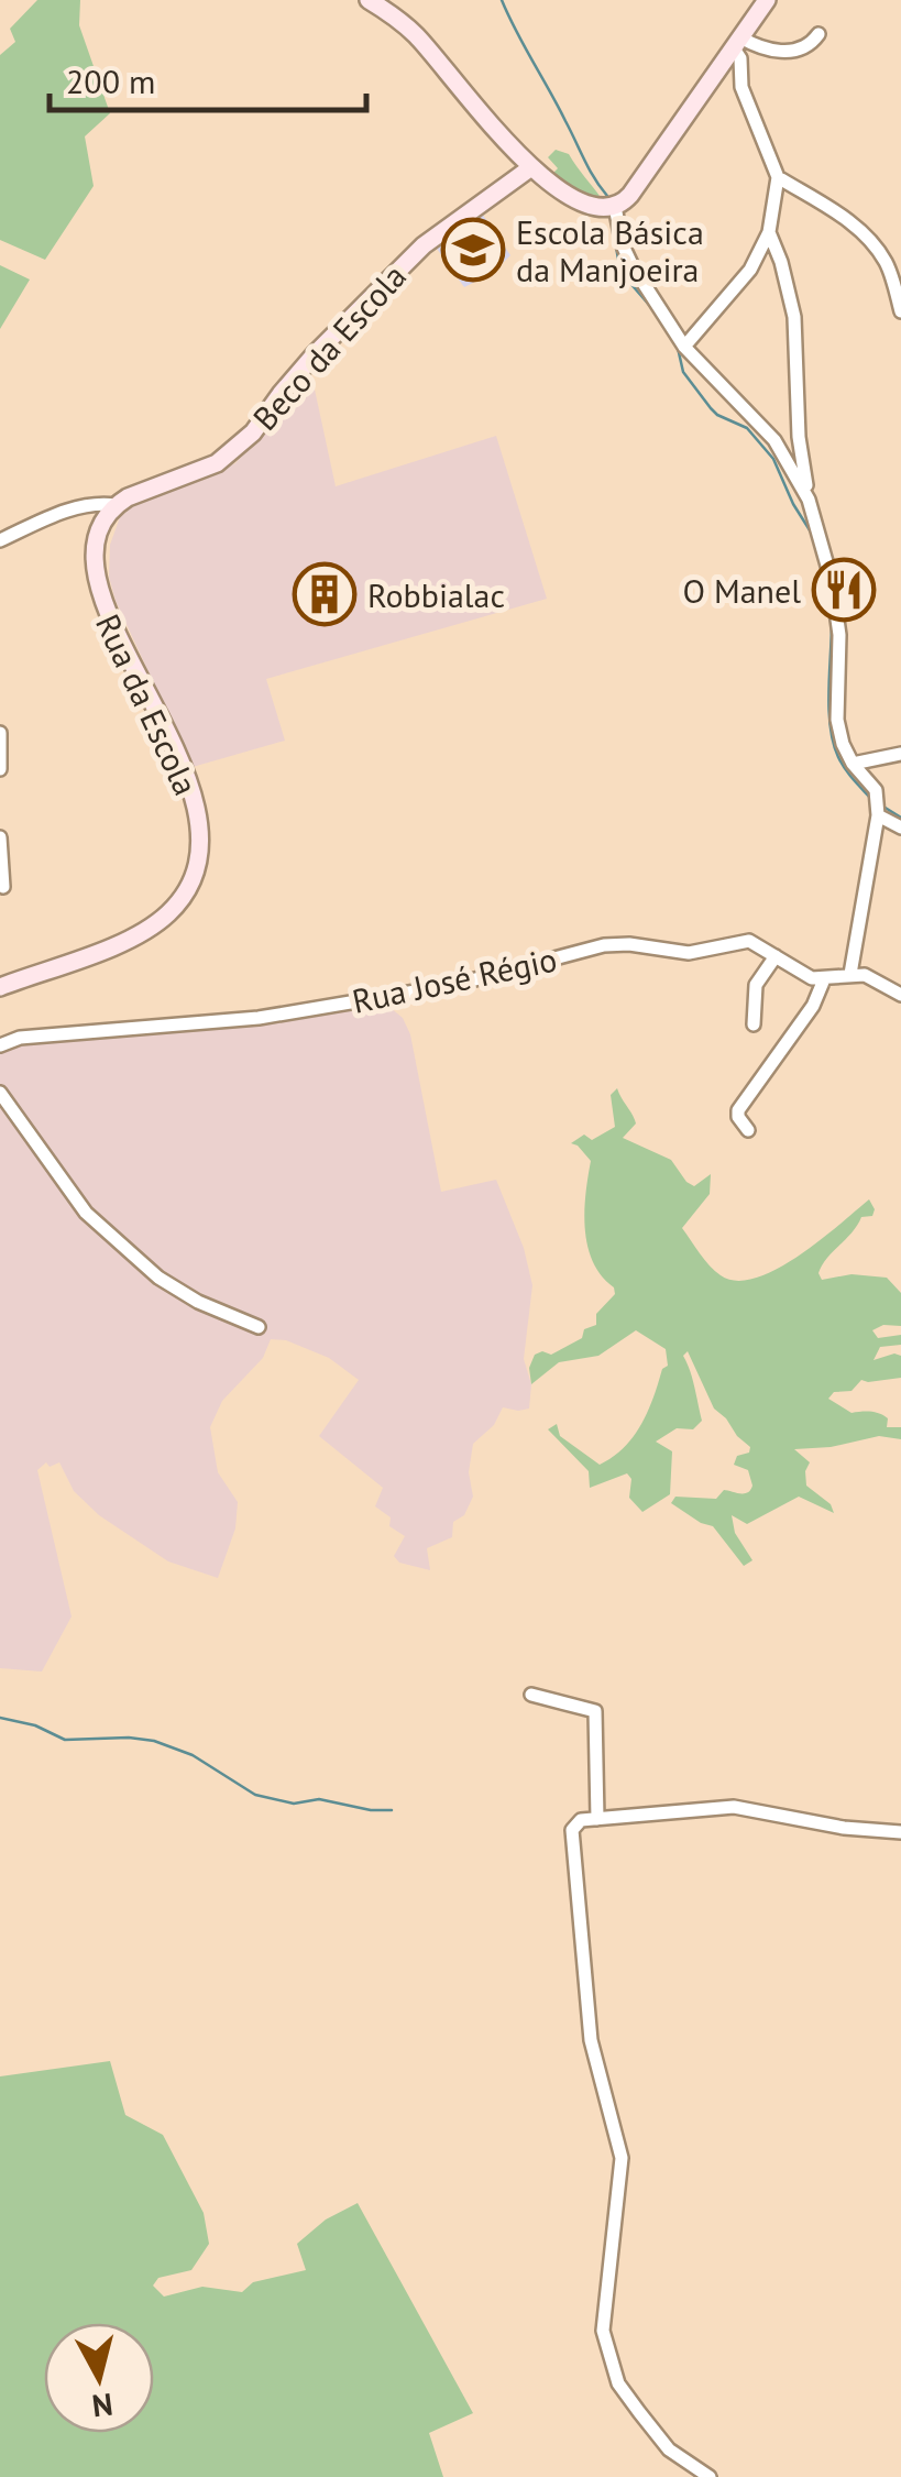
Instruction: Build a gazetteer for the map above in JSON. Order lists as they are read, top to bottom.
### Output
{
  "streets": {
    "street": ["Beco da Escola", "Rua da Escola", "Rua José Régio"]
  },
  "crossings": [
    ["Beco da Escola", "Rua da Escola"]
  ],
  "places": {
    "school or university": ["Escola Básica da Manjoeira"],
    "restaurant": ["O Manel"],
    "building": ["Robbialac"]
  },
  "scale_bar": "200 m",
  "north": "bottom"
}
